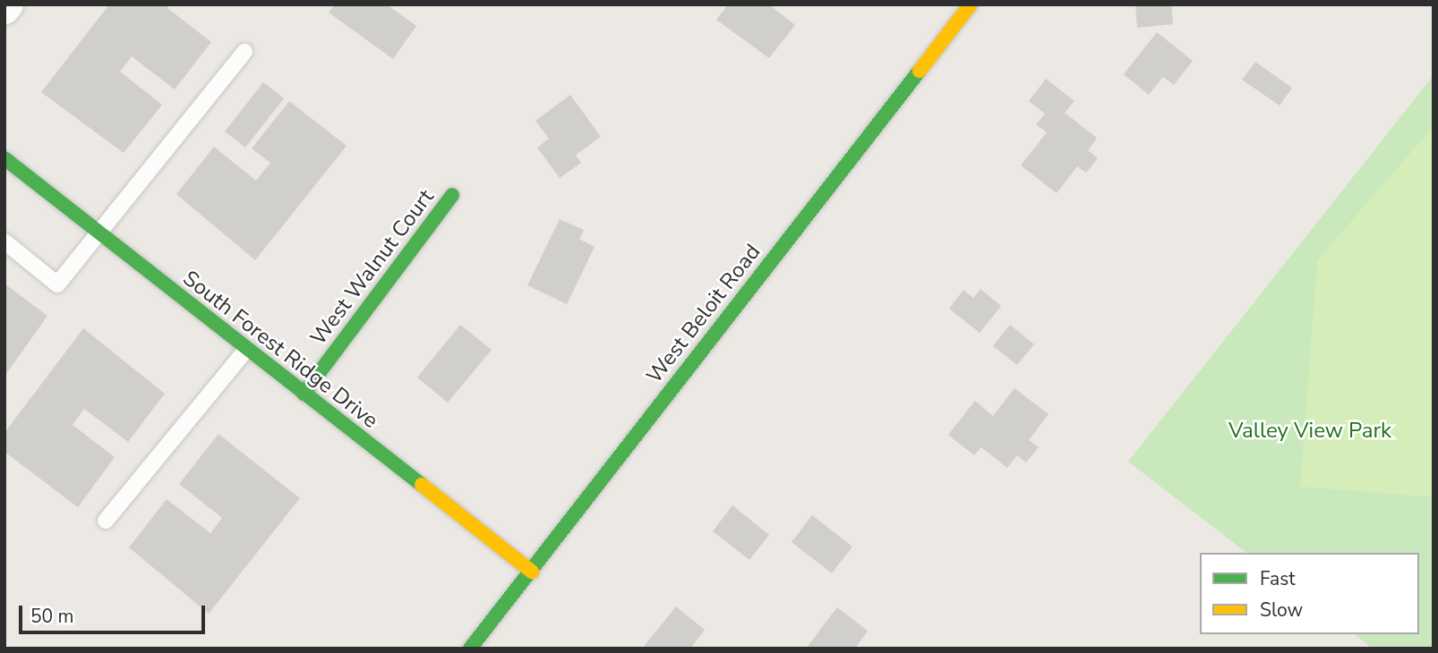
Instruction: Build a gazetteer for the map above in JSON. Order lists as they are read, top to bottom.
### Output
{
  "streets": {
    "street": ["West Walnut Court", "West Beloit Road", "South Forest Ridge Drive"]
  },
  "crossings": [
    ["West Walnut Court", "South Forest Ridge Drive"],
    ["West Beloit Road", "South Forest Ridge Drive"]
  ],
  "parks": ["Valley View Park"],
  "legend": ["Fast", "Slow"],
  "scale_bar": "50 m"
}
